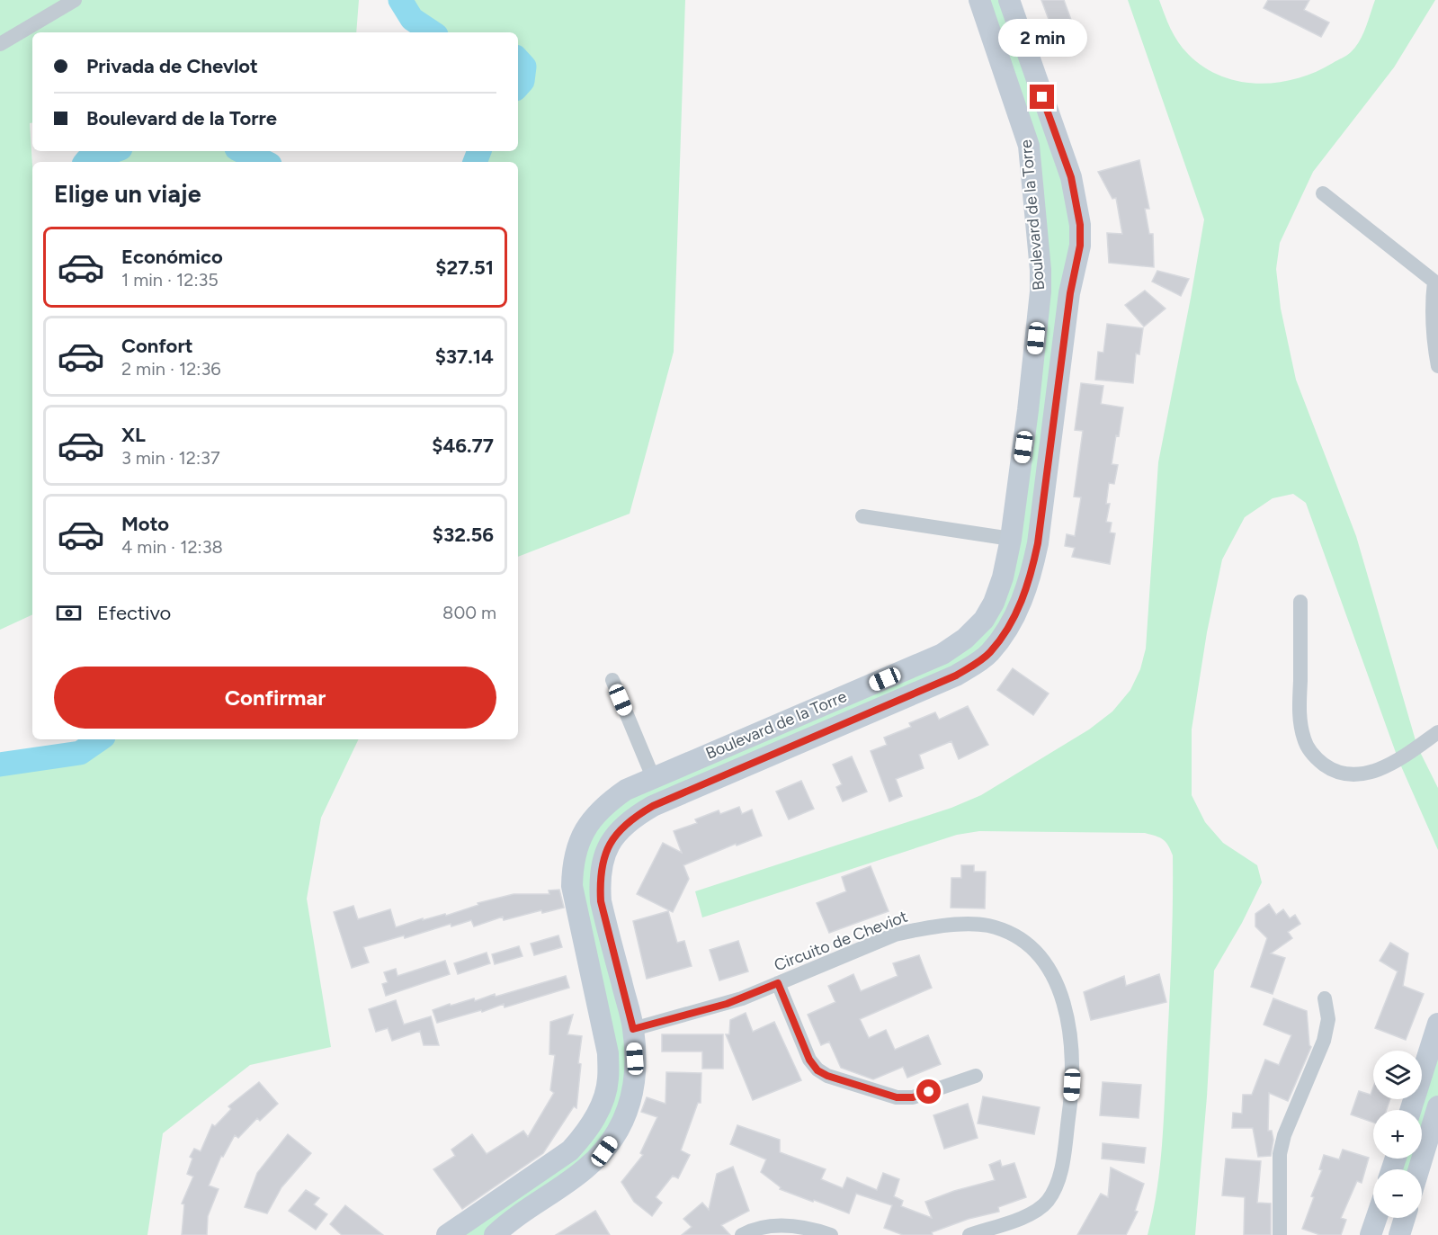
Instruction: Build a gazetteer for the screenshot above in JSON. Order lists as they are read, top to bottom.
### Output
{
  "streets": {
    "street": ["Boulevard de la Torre", "Circuito de Cheviot"]
  },
  "crossings": [
    ["Boulevard de la Torre", "Circuito de Cheviot"]
  ],
  "page": {
    "bubble": "2 min",
    "banner": ["Privada de Chevlot", "Boulevard de la Torre"],
    "heading": "Elige un viaje",
    "list": [
      {
        "name": "Económico",
        "note": "1 min · 12:35",
        "value": "$27.51"
      },
      {
        "name": "Confort",
        "note": "2 min · 12:36",
        "value": "$37.14"
      },
      {
        "name": "XL",
        "note": "3 min · 12:37",
        "value": "$46.77"
      },
      {
        "name": "Moto",
        "note": "4 min · 12:38",
        "value": "$32.56"
      }
    ],
    "pay": ["Efectivo", "800 m"],
    "buttons": "Confirmar",
    "map_buttons": ["+", "−"]
  }
}
